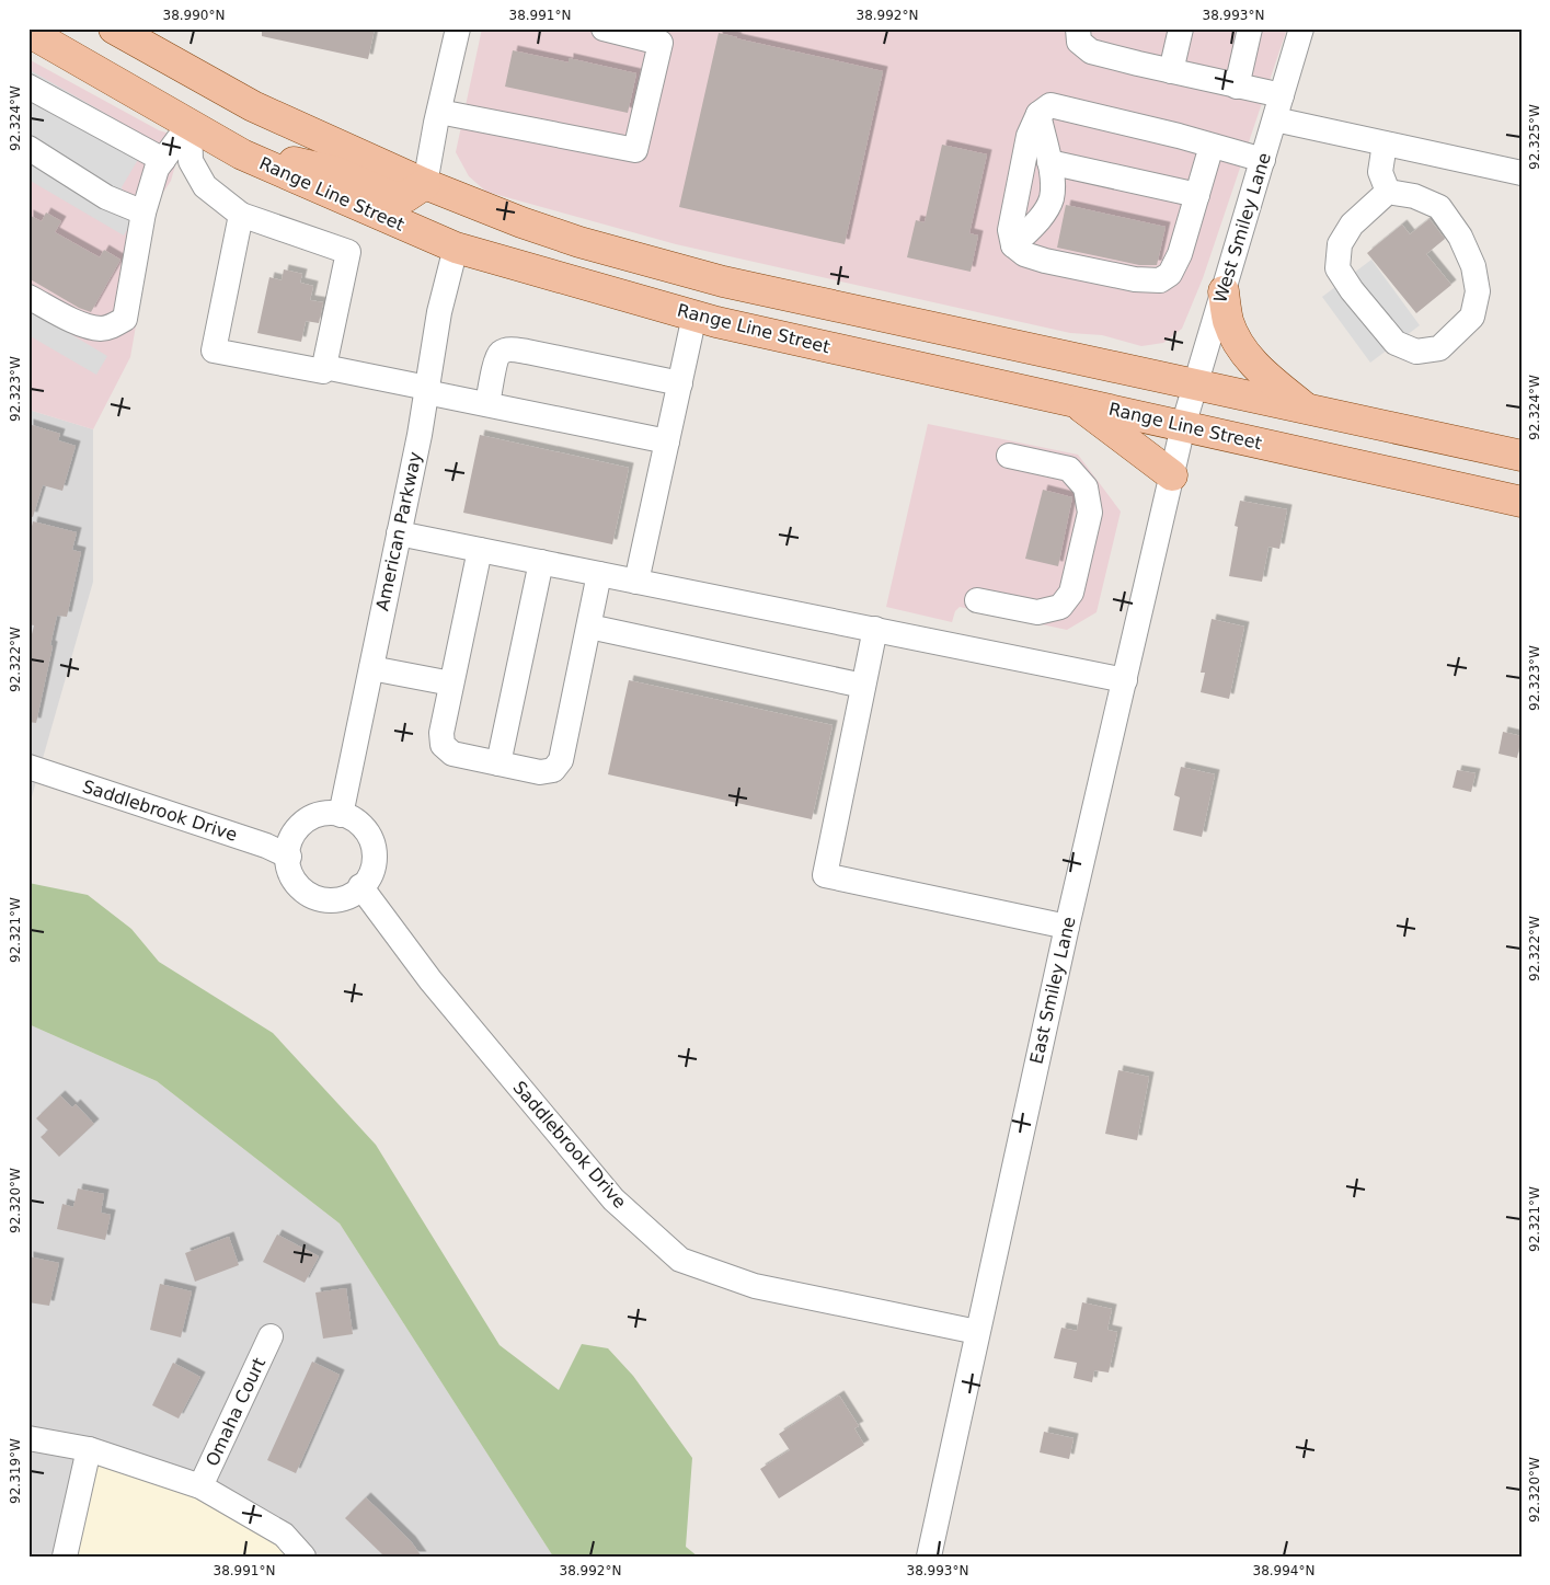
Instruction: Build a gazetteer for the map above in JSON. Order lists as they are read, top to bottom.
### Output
{
  "streets": {
    "main road": ["Range Line Street"],
    "street": [
      "West Smiley Lane",
      "American Parkway",
      "Saddlebrook Drive",
      "East Smiley Lane",
      "Omaha Court"
    ]
  },
  "crossings": [
    ["Range Line Street", "West Smiley Lane"],
    ["Range Line Street", "American Parkway"],
    ["Range Line Street", "East Smiley Lane"],
    ["West Smiley Lane", "East Smiley Lane"],
    ["American Parkway", "Saddlebrook Drive"],
    ["Saddlebrook Drive", "East Smiley Lane"]
  ],
  "coordinates": [
    "38.990°N",
    "38.991°N",
    "38.992°N",
    "38.993°N",
    "92.324°W",
    "92.325°W",
    "92.323°W",
    "92.322°W",
    "92.321°W",
    "92.320°W",
    "92.319°W",
    "38.994°N"
  ]
}
